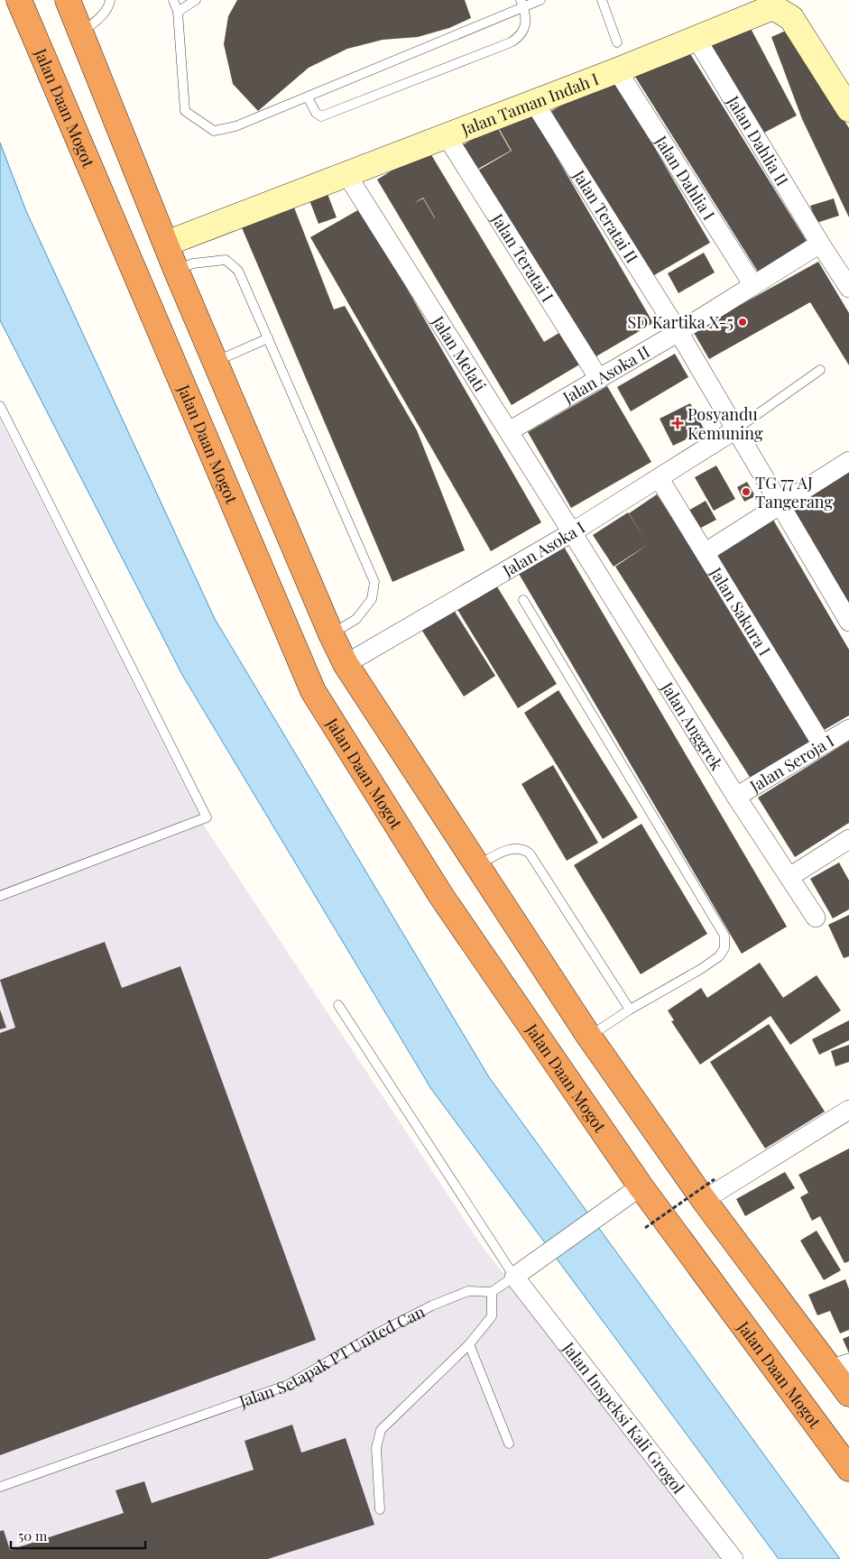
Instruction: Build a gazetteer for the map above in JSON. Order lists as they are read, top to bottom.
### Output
{
  "streets": {
    "highway": ["Jalan Daan Mogot"],
    "street": [
      "Jalan Taman Indah I",
      "Jalan Dahlia II",
      "Jalan Dahlia I",
      "Jalan Teratai II",
      "Jalan Teratai I",
      "Jalan Melati",
      "Jalan Asoka II",
      "Jalan Asoka I",
      "Jalan Sakura I",
      "Jalan Anggrek",
      "Jalan Seroja I",
      "Jalan Inspeksi Kali Grogol"
    ],
    "lane": ["Jalan Setapak PT United Can"]
  },
  "crossings": [
    ["Jalan Taman Indah I", "Jalan Dahlia II"],
    ["Jalan Taman Indah I", "Jalan Dahlia I"],
    ["Jalan Taman Indah I", "Jalan Teratai II"],
    ["Jalan Taman Indah I", "Jalan Teratai I"],
    ["Jalan Taman Indah I", "Jalan Melati"],
    ["Jalan Dahlia II", "Jalan Asoka II"],
    ["Jalan Dahlia I", "Jalan Asoka II"],
    ["Jalan Teratai II", "Jalan Asoka II"],
    ["Jalan Teratai I", "Jalan Asoka II"],
    ["Jalan Melati", "Jalan Asoka II"],
    ["Jalan Melati", "Jalan Asoka I"],
    ["Jalan Melati", "Jalan Anggrek"],
    ["Jalan Asoka I", "Jalan Sakura I"],
    ["Jalan Asoka I", "Jalan Anggrek"],
    ["Jalan Sakura I", "Jalan Seroja I"],
    ["Jalan Anggrek", "Jalan Seroja I"]
  ],
  "places": {
    "other": ["SD Kartika X-5", "TG 77 AJ Tangerang"],
    "health": ["Posyandu Kemuning"]
  },
  "scale_bar": "50 m"
}
